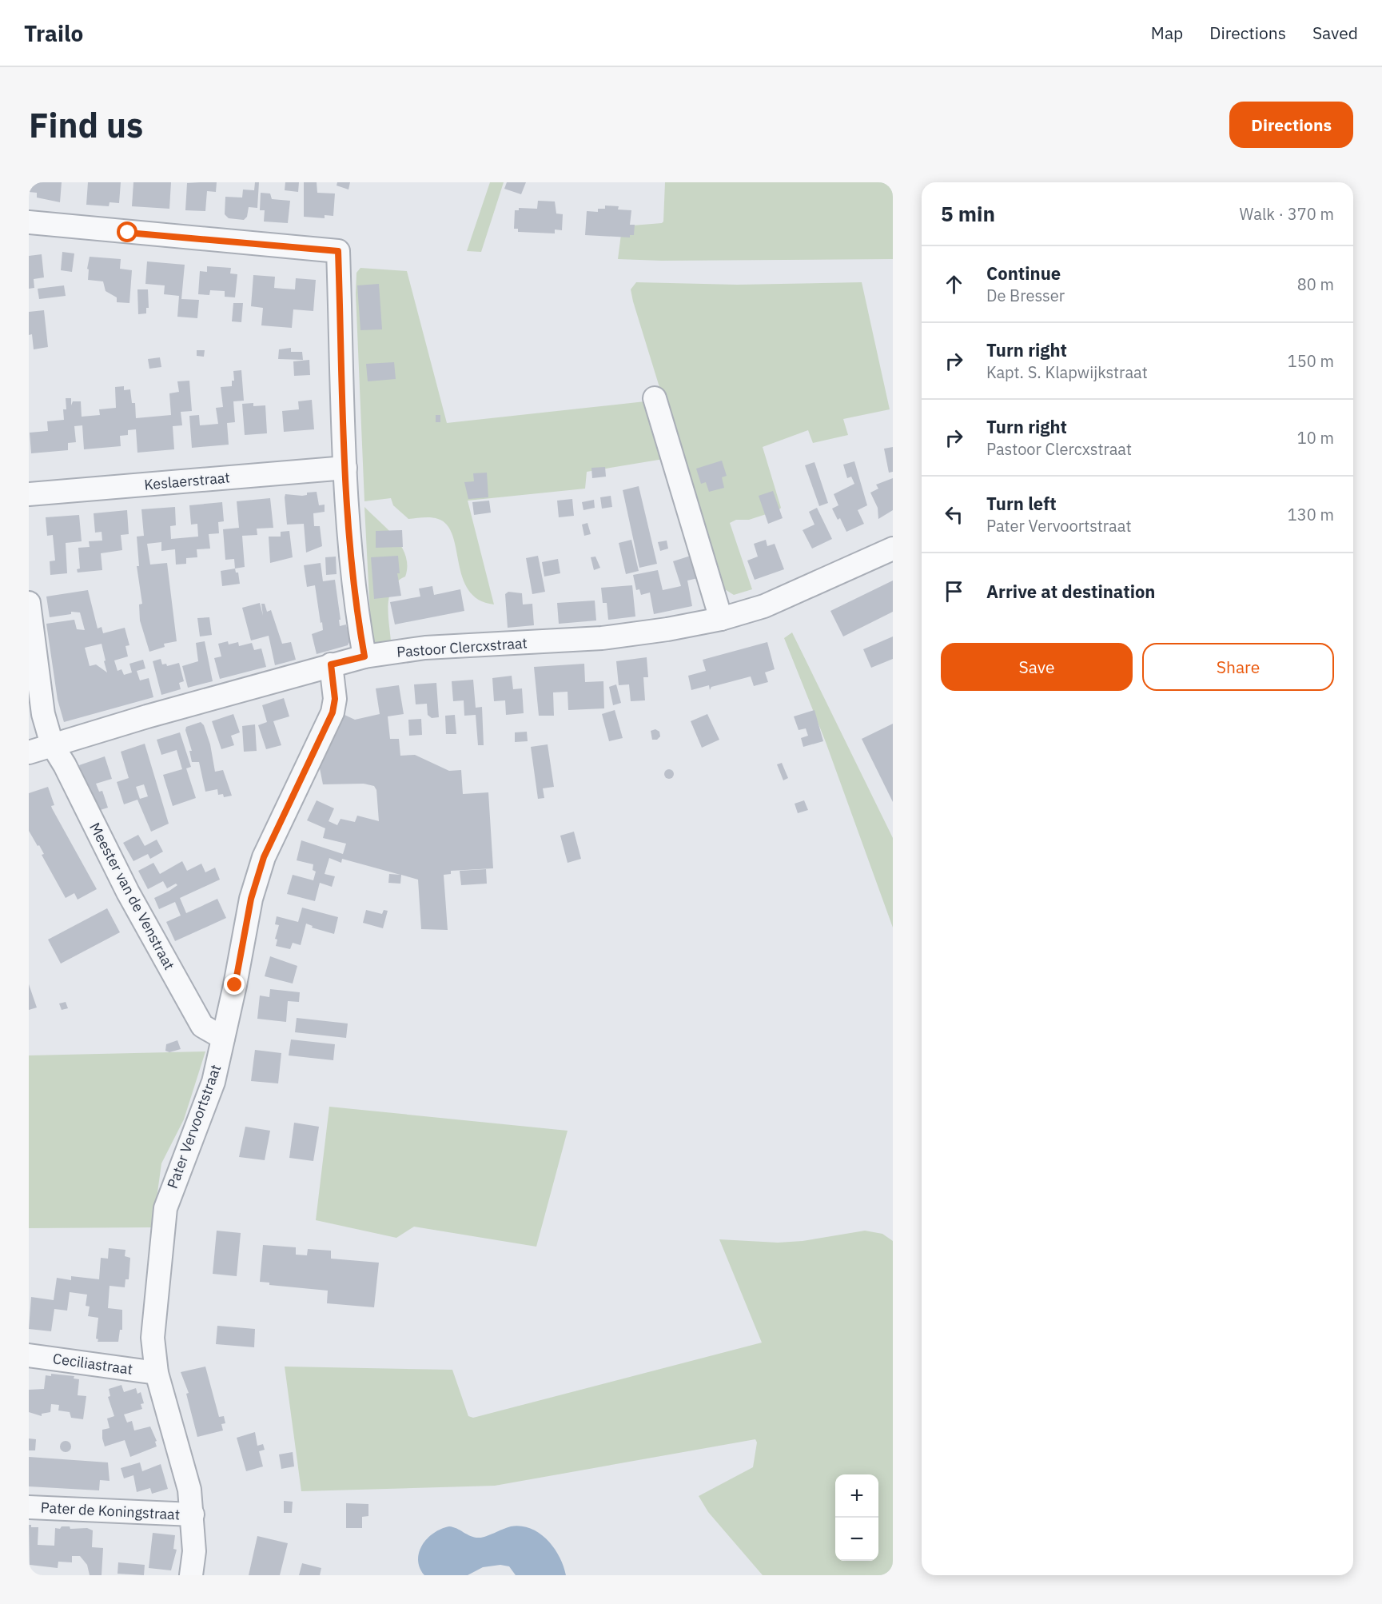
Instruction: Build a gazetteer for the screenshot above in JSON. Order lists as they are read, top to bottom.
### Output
{
  "streets": {
    "street": [
      "Keslaerstraat",
      "Pastoor Clercxstraat",
      "Meester van de Venstraat",
      "Pater Vervoortstraat",
      "Ceciliastraat",
      "Pater de Koningstraat"
    ]
  },
  "crossings": [
    ["Pastoor Clercxstraat", "Meester van de Venstraat"],
    ["Pastoor Clercxstraat", "Pater Vervoortstraat"],
    ["Meester van de Venstraat", "Pater Vervoortstraat"],
    ["Pater Vervoortstraat", "Ceciliastraat"],
    ["Pater Vervoortstraat", "Pater de Koningstraat"]
  ],
  "page": {
    "header": "Trailo",
    "nav": ["Map", "Directions", "Saved"],
    "buttons": [
      "Directions",
      ["Save", "Share"]
    ],
    "title": "Find us",
    "heading": ["5 min", "Walk · 370 m"],
    "list": [
      ["Continue", "De Bresser", "80 m"],
      ["Turn right", "Kapt. S. Klapwijkstraat", "150 m"],
      ["Turn right", "Pastoor Clercxstraat", "10 m"],
      ["Turn left", "Pater Vervoortstraat", "130 m"],
      "Arrive at destination"
    ],
    "map_buttons": ["+", "−"]
  }
}
